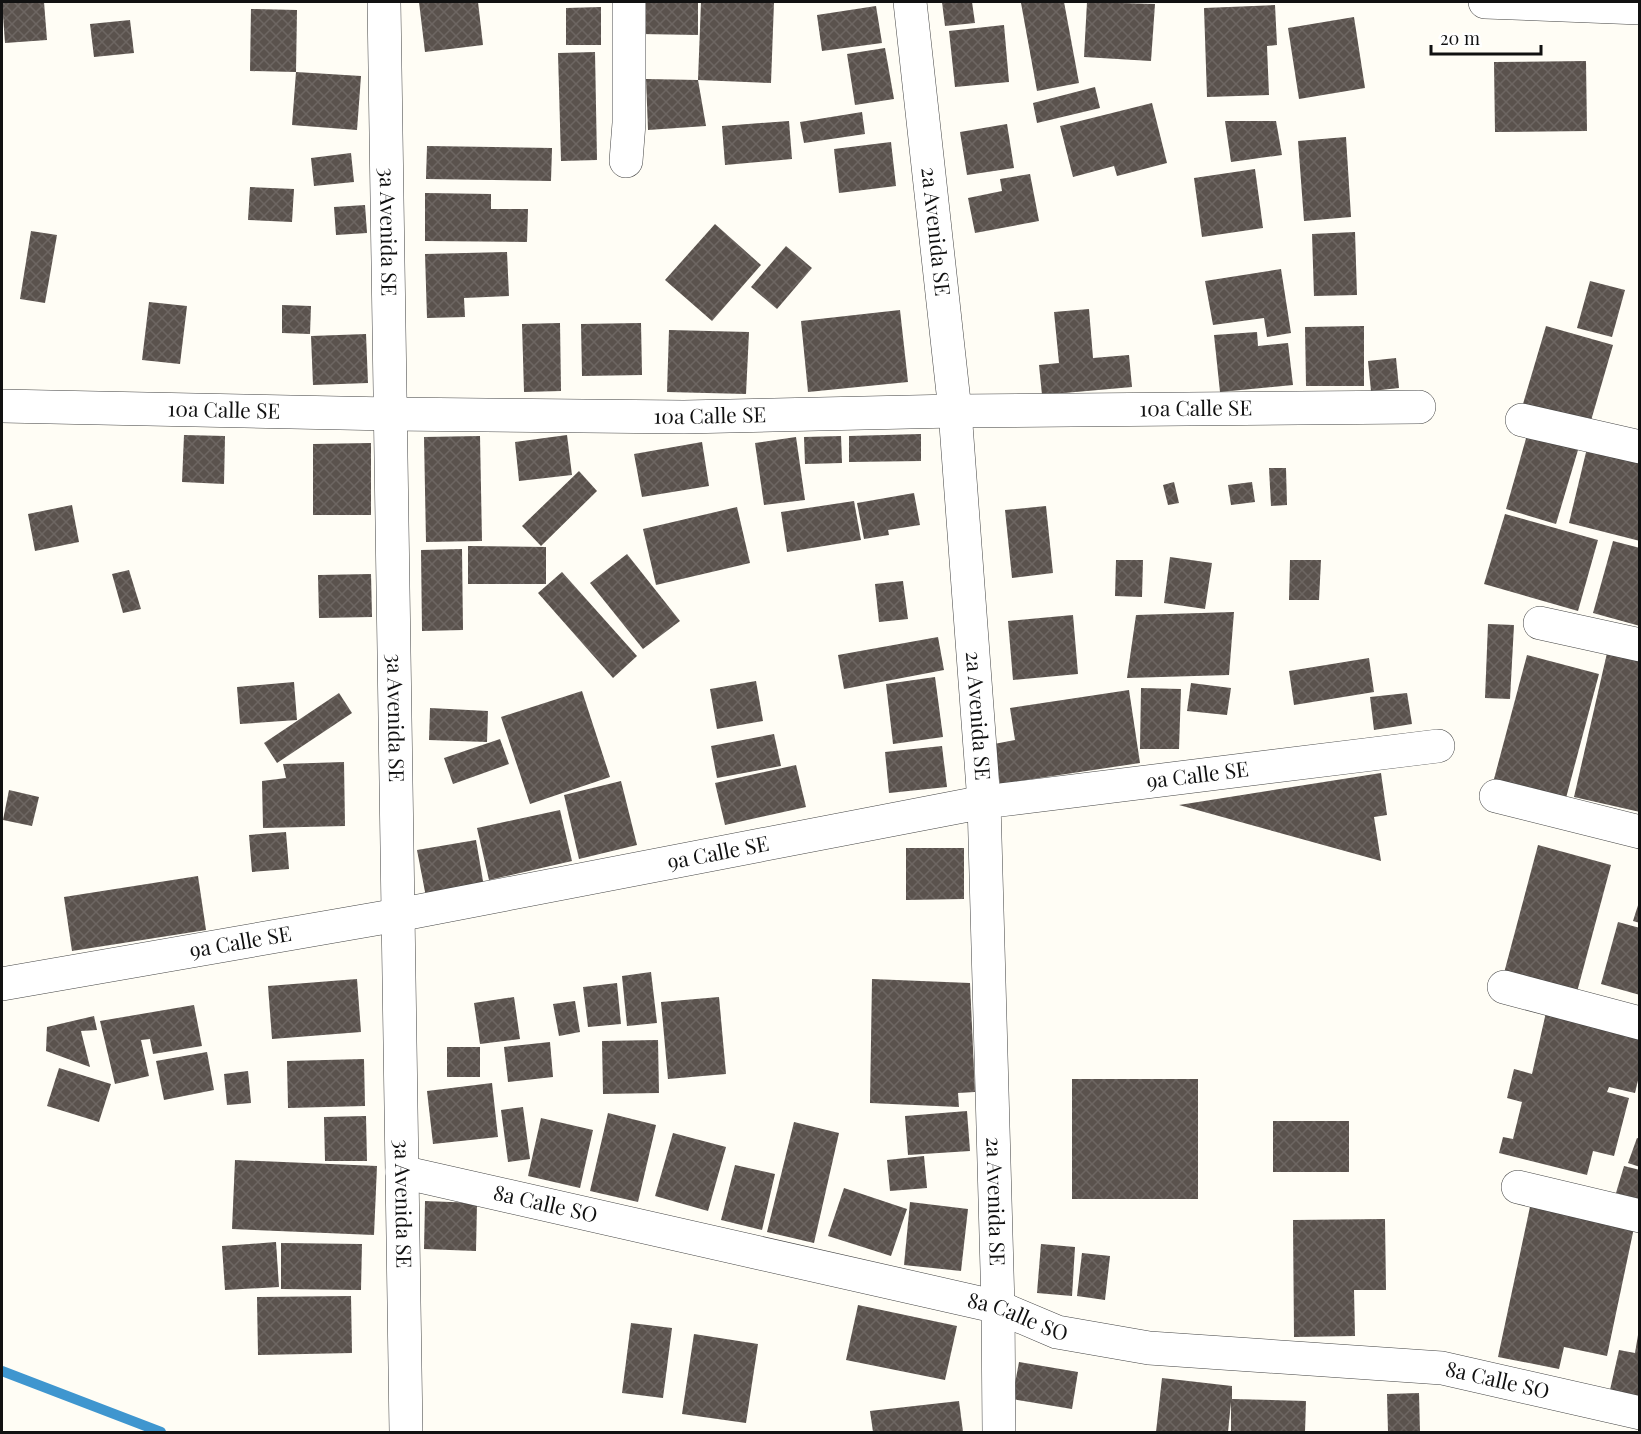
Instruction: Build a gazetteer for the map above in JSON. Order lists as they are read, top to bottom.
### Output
{
  "streets": {
    "street": [
      "3a Avenida SE",
      "2a Avenida SE",
      "10a Calle SE",
      "9a Calle SE",
      "8a Calle SO"
    ]
  },
  "crossings": [
    ["3a Avenida SE", "10a Calle SE"],
    ["3a Avenida SE", "9a Calle SE"],
    ["3a Avenida SE", "8a Calle SO"],
    ["2a Avenida SE", "10a Calle SE"],
    ["2a Avenida SE", "9a Calle SE"],
    ["2a Avenida SE", "8a Calle SO"]
  ],
  "scale_bar": "20 m"
}
